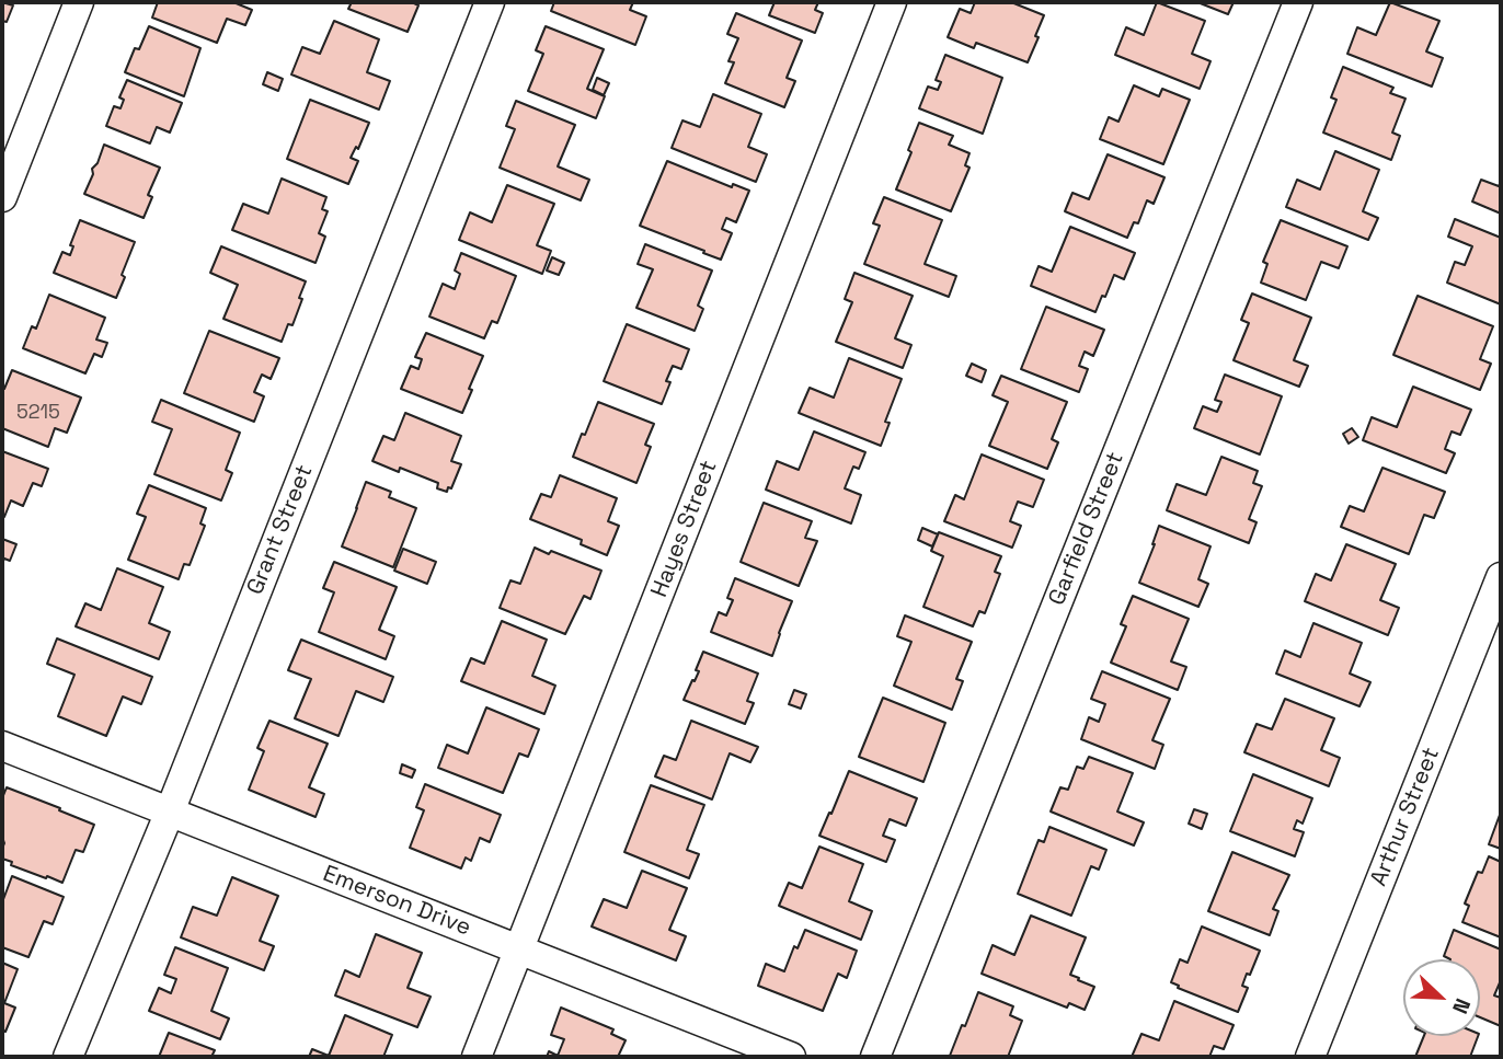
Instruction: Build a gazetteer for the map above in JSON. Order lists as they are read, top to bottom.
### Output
{
  "streets": {
    "street": [
      "Hayes Street",
      "Garfield Street",
      "Grant Street",
      "Arthur Street",
      "Emerson Drive"
    ]
  },
  "crossings": [
    ["Hayes Street", "Emerson Drive"],
    ["Grant Street", "Emerson Drive"]
  ],
  "house_numbers": ["5215"],
  "north": "bottom right"
}
